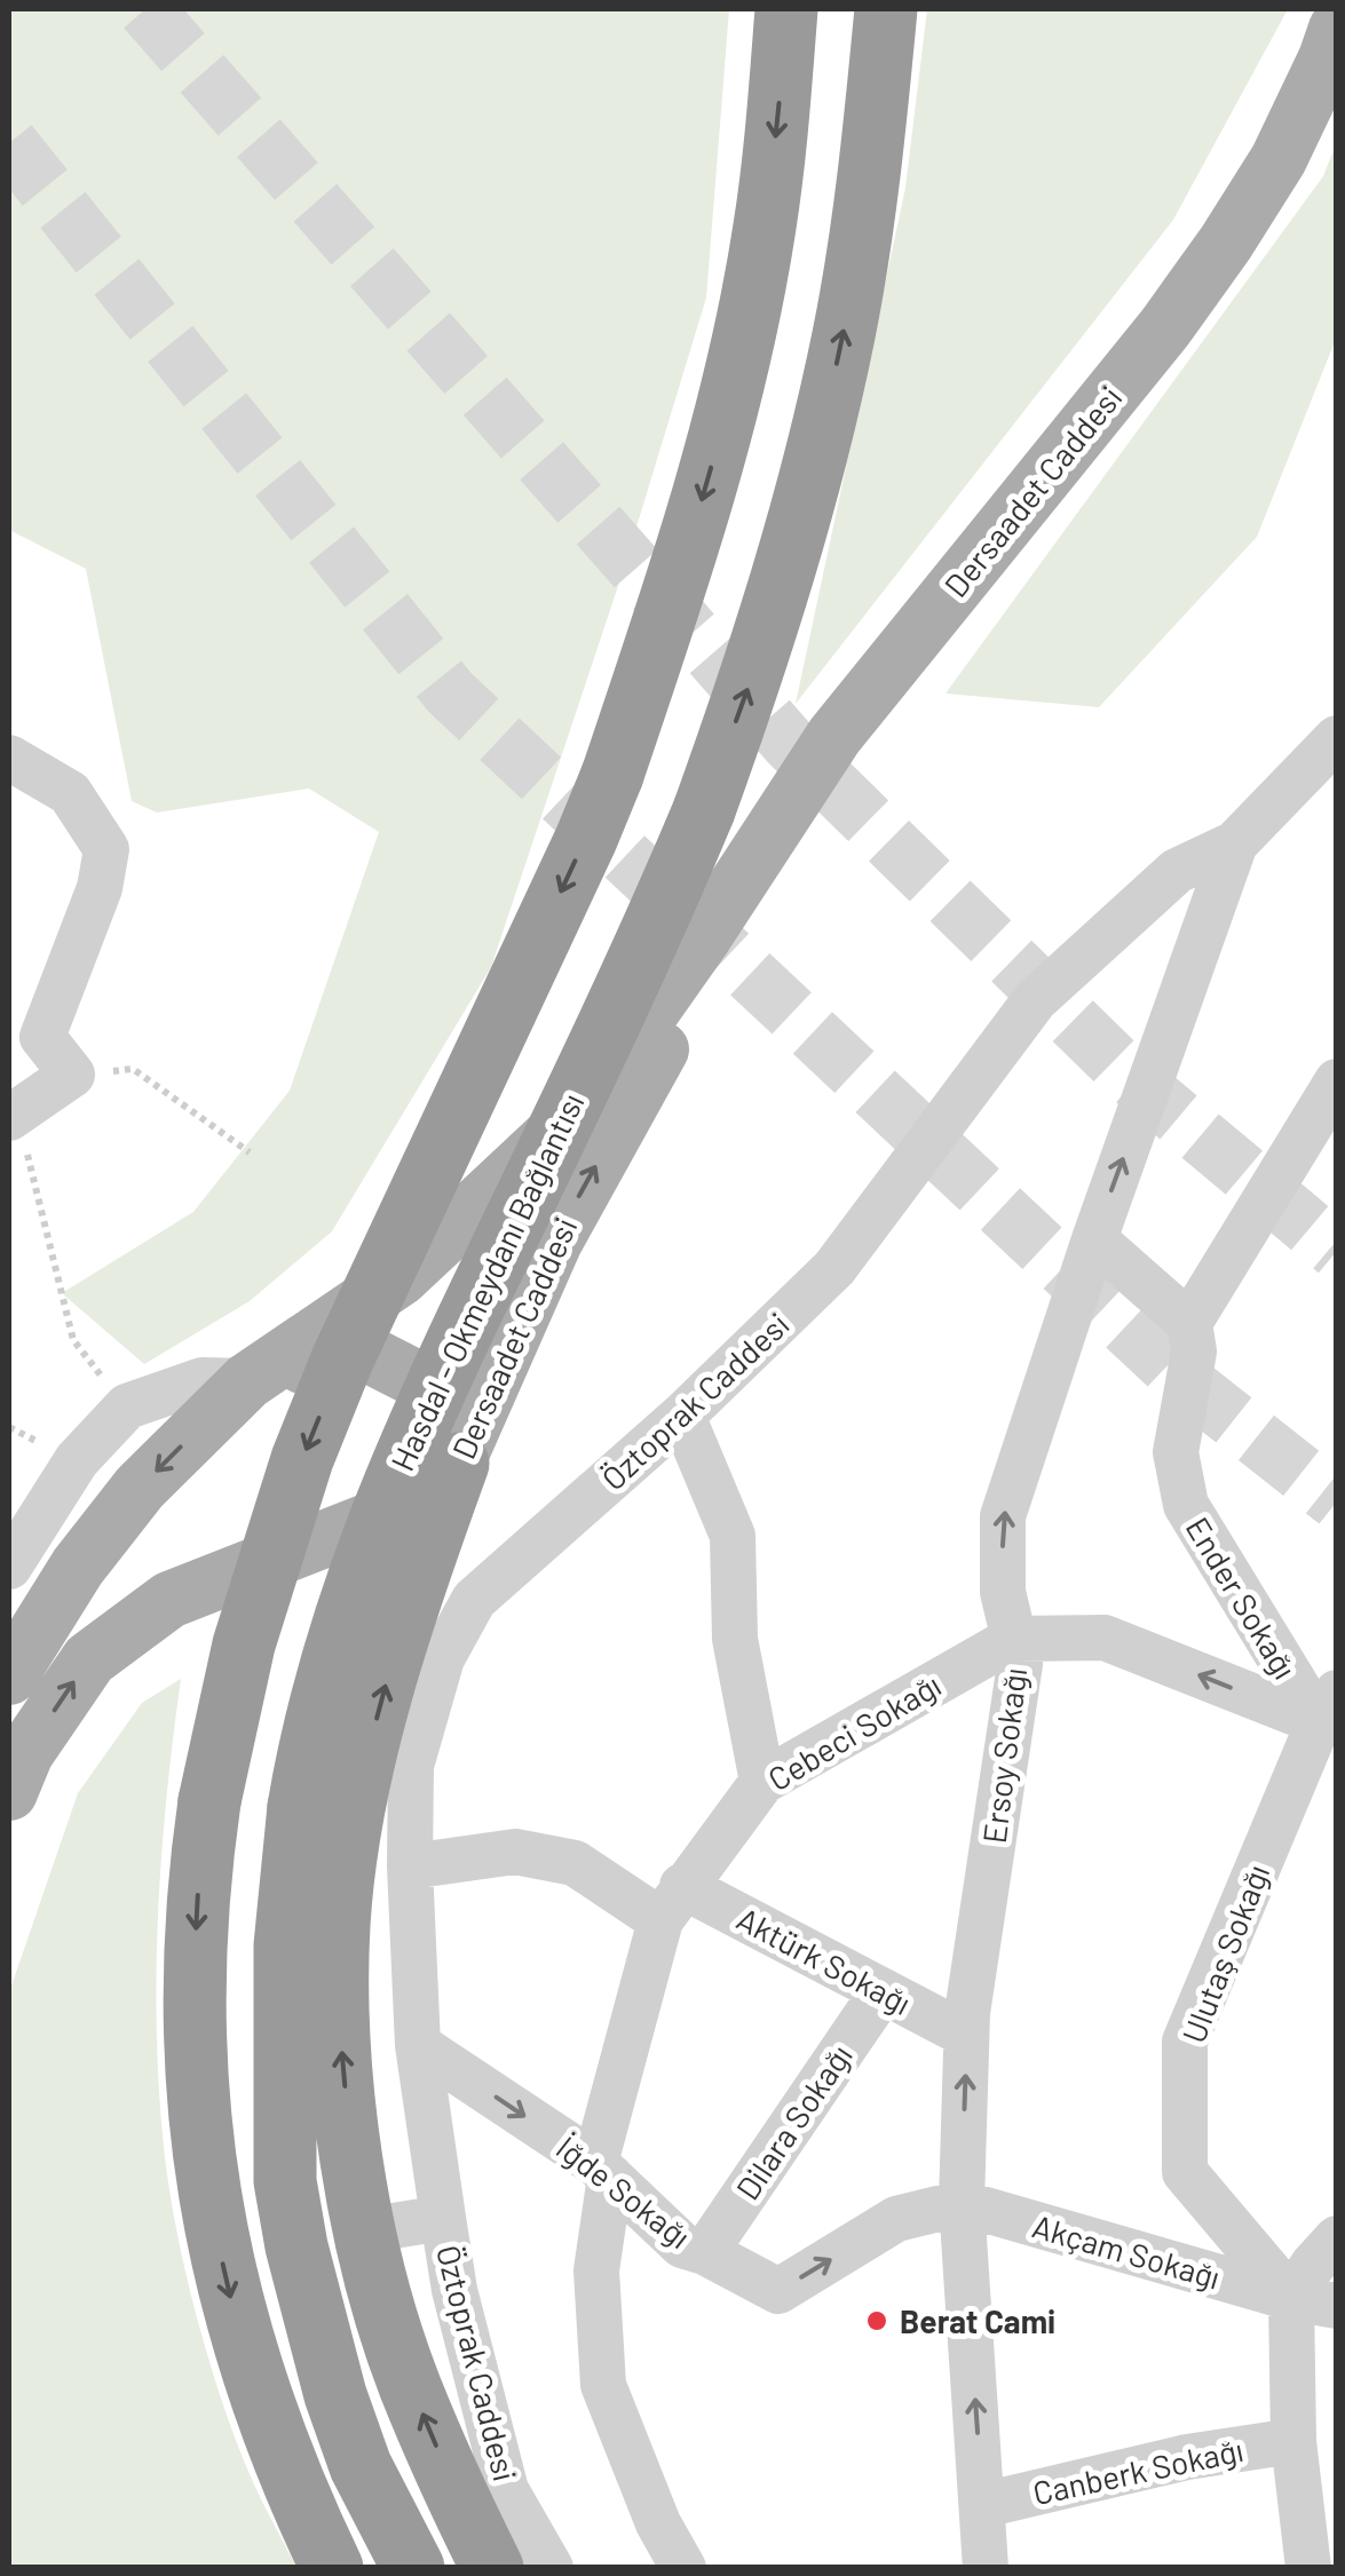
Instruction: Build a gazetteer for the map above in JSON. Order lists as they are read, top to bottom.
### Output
{
  "streets": {
    "highway": ["Hasdal - Okmeydanı Bağlantısı"],
    "main road": ["Dersaadet Caddesi"],
    "street": [
      "Öztoprak Caddesi",
      "Ender Sokağı",
      "Cebeci Sokağı",
      "Ersoy Sokağı",
      "Ulutaş Sokağı",
      "Aktürk Sokağı",
      "Dilara Sokağı",
      "İğde Sokağı",
      "Akçam Sokağı",
      "Canberk Sokağı"
    ]
  },
  "crossings": [
    ["Öztoprak Caddesi", "Ersoy Sokağı"],
    ["Öztoprak Caddesi", "Aktürk Sokağı"],
    ["Öztoprak Caddesi", "İğde Sokağı"],
    ["Ender Sokağı", "Ulutaş Sokağı"],
    ["Cebeci Sokağı", "Ersoy Sokağı"],
    ["Cebeci Sokağı", "Aktürk Sokağı"],
    ["Cebeci Sokağı", "İğde Sokağı"],
    ["Ersoy Sokağı", "Aktürk Sokağı"],
    ["Ersoy Sokağı", "İğde Sokağı"],
    ["Ersoy Sokağı", "Akçam Sokağı"],
    ["Ersoy Sokağı", "Canberk Sokağı"],
    ["Ulutaş Sokağı", "Akçam Sokağı"],
    ["Aktürk Sokağı", "Dilara Sokağı"],
    ["Dilara Sokağı", "İğde Sokağı"],
    ["İğde Sokağı", "Akçam Sokağı"]
  ],
  "one_way": ["İğde Sokağı"],
  "places": ["Berat Cami"]
}
